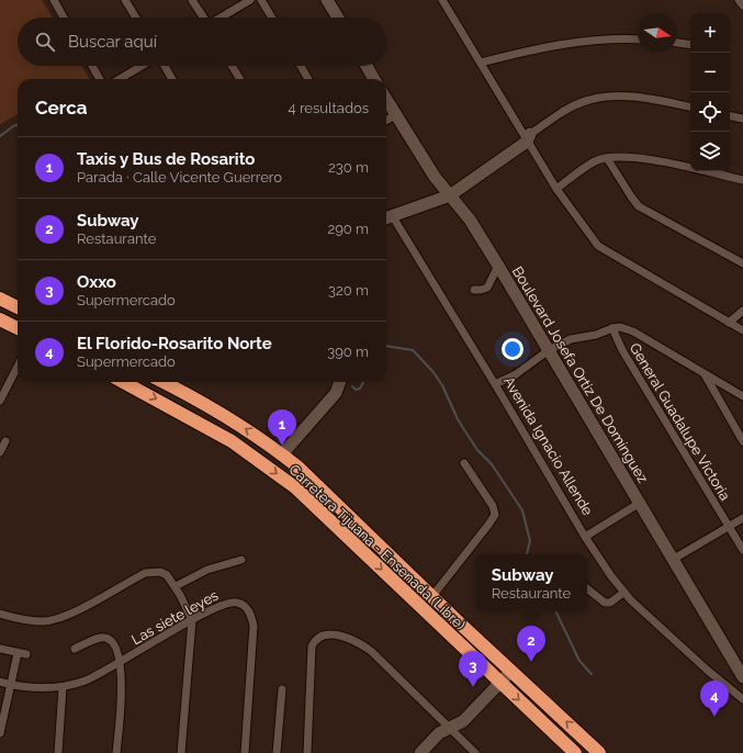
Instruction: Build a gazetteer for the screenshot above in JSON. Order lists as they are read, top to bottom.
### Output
{
  "streets": {
    "highway": ["Carretera Tijuana - Ensenada (Libre)"],
    "main road": ["Boulevard Josefa Ortiz De Domínguez", "Avenida Ignacio Allende"],
    "street": ["General Guadalupe Victoria", "Las siete leyes"]
  },
  "crossings": [
    ["Boulevard Josefa Ortiz De Domínguez", "Avenida Ignacio Allende"]
  ],
  "north": "right",
  "page": {
    "map_buttons": ["+", "−"],
    "search": "Buscar aquí",
    "heading": ["Cerca", "4 resultados"],
    "list": [
      {
        "mark": "1",
        "name": "Taxis y Bus de Rosarito",
        "note": "Parada · Calle Vicente Guerrero",
        "value": "230 m"
      },
      {
        "mark": "2",
        "name": "Subway",
        "note": "Restaurante",
        "value": "290 m"
      },
      {
        "mark": "3",
        "name": "Oxxo",
        "note": "Supermercado",
        "value": "320 m"
      },
      {
        "mark": "4",
        "name": "El Florido-Rosarito Norte",
        "note": "Supermercado",
        "value": "390 m"
      }
    ],
    "pins": [
      "1",
      "2",
      "3",
      "4"
    ],
    "popup": ["Subway", "Restaurante"]
  }
}
